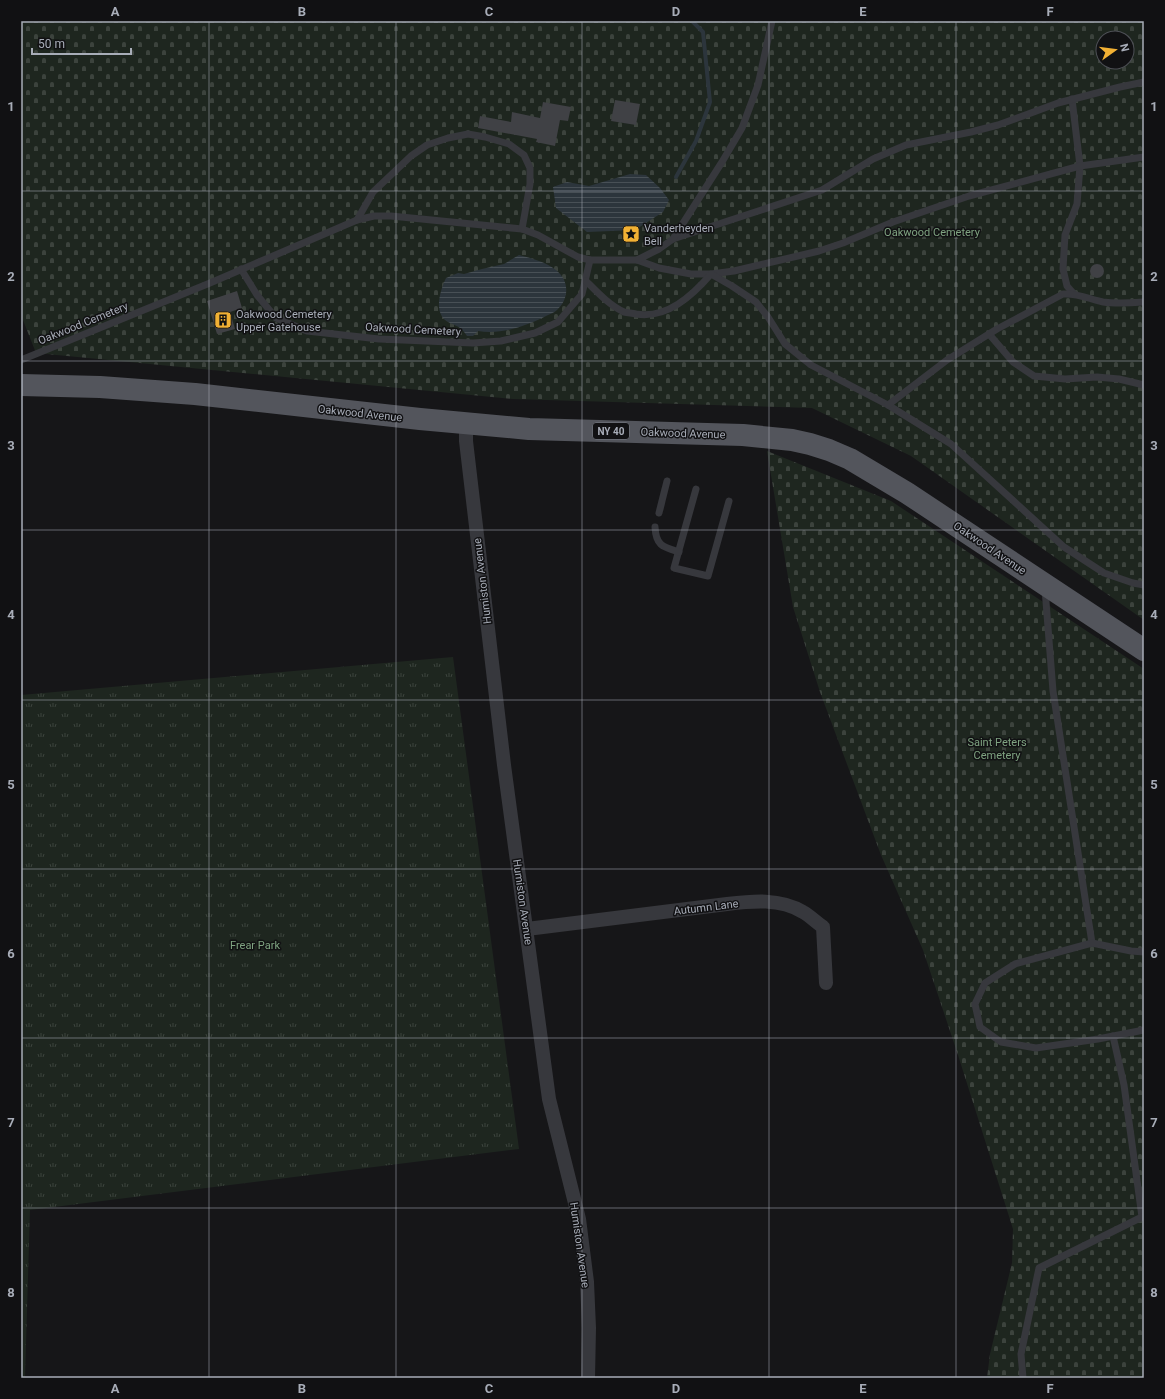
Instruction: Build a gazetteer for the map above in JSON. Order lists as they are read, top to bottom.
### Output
{
  "streets": {
    "main road": ["Oakwood Avenue", "NY 40"],
    "street": ["Humiston Avenue", "Autumn Lane"],
    "lane": ["Oakwood Cemetery"]
  },
  "crossings": [
    ["Oakwood Avenue", "Humiston Avenue"],
    ["Humiston Avenue", "Autumn Lane"]
  ],
  "parks": ["Oakwood Cemetery", "Saint Peters Cemetery", "Frear Park"],
  "places": {
    "place": ["Vanderheyden Bell"],
    "building": ["Oakwood Cemetery Upper Gatehouse"]
  },
  "scale_bar": "50 m",
  "north": "right",
  "grid": {
    "columns": [
      "A",
      "B",
      "C",
      "D",
      "E",
      "F"
    ],
    "rows": [
      "1",
      "2",
      "3",
      "4",
      "5",
      "6",
      "7",
      "8"
    ]
  }
}
